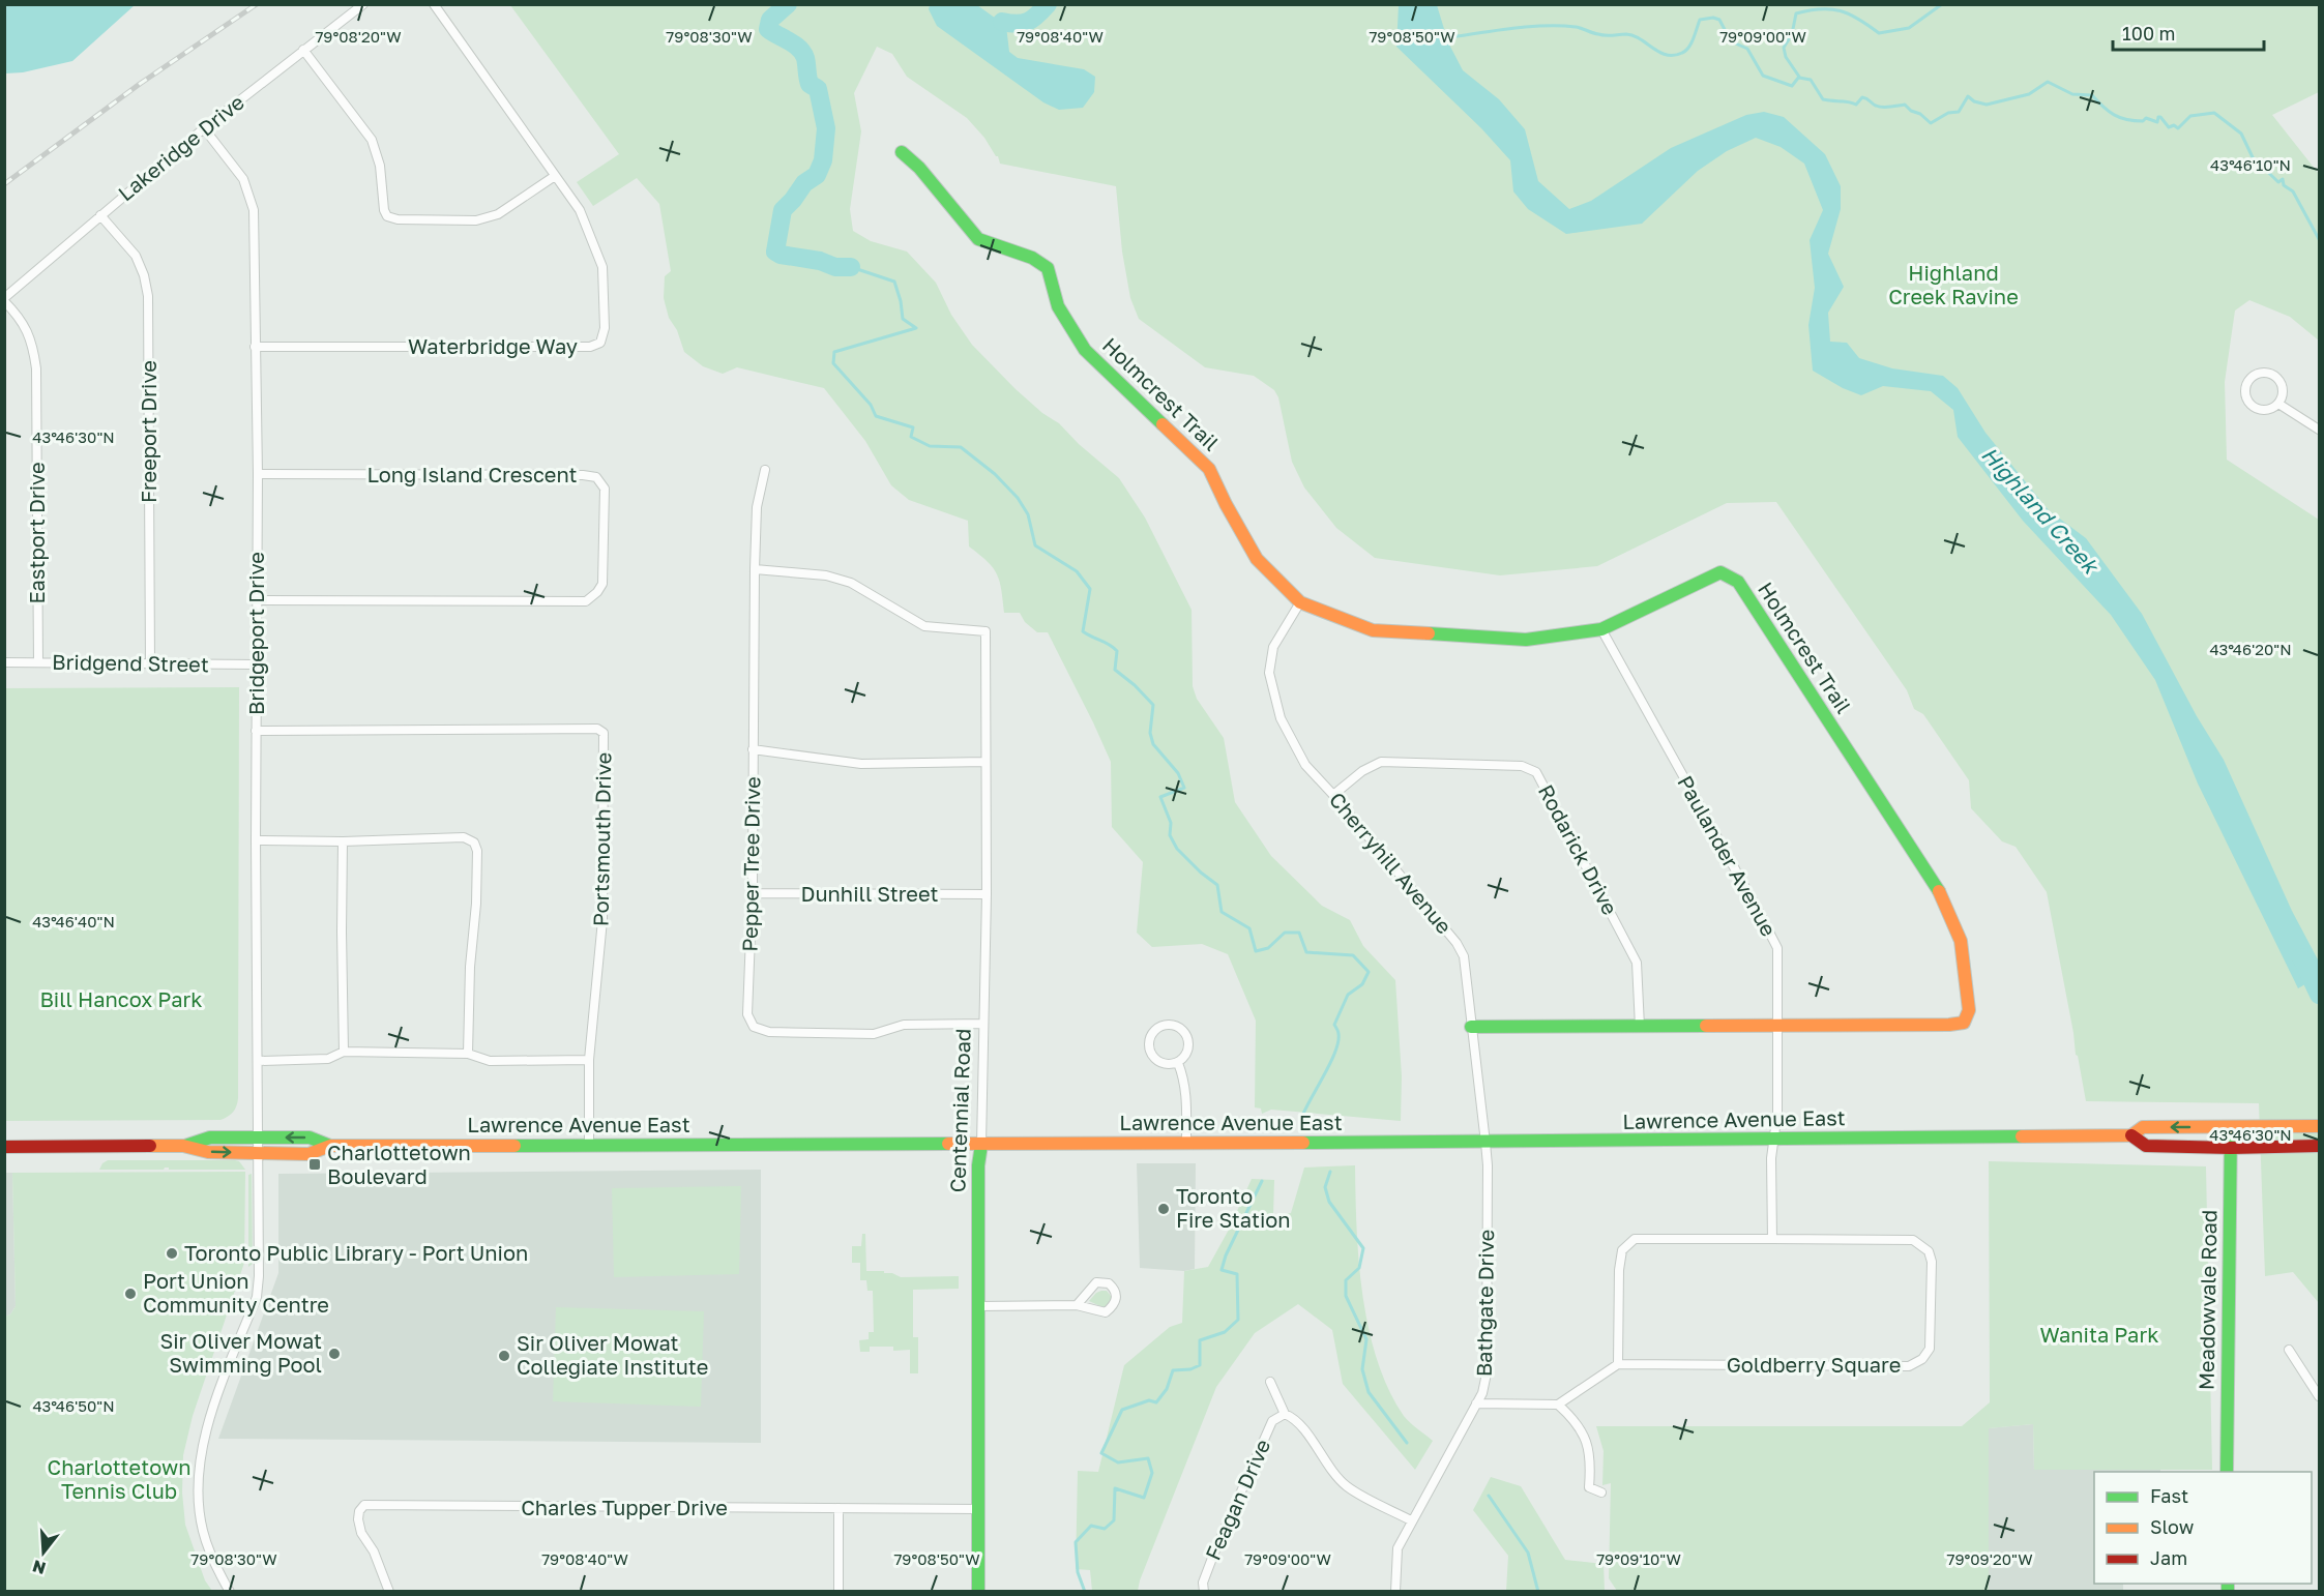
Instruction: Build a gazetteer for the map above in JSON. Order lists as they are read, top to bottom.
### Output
{
  "streets": {
    "street": [
      "Lakeridge Drive",
      "Waterbridge Way",
      "Holmcrest Trail",
      "Freeport Drive",
      "Long Island Crescent",
      "Eastport Drive",
      "Bridgeport Drive",
      "Bridgend Street",
      "Portsmouth Drive",
      "Rodarick Drive",
      "Paulander Avenue",
      "Cherryhill Avenue",
      "Pepper Tree Drive",
      "Dunhill Street",
      "Centennial Road",
      "Lawrence Avenue East",
      "Meadowvale Road",
      "Bathgate Drive",
      "Goldberry Square",
      "Feagan Drive",
      "Charles Tupper Drive"
    ]
  },
  "crossings": [
    ["Lakeridge Drive", "Freeport Drive"],
    ["Lakeridge Drive", "Eastport Drive"],
    ["Lakeridge Drive", "Bridgeport Drive"],
    ["Waterbridge Way", "Bridgeport Drive"],
    ["Holmcrest Trail", "Rodarick Drive"],
    ["Holmcrest Trail", "Paulander Avenue"],
    ["Holmcrest Trail", "Cherryhill Avenue"],
    ["Freeport Drive", "Bridgend Street"],
    ["Long Island Crescent", "Bridgeport Drive"],
    ["Eastport Drive", "Bridgend Street"],
    ["Bridgeport Drive", "Bridgend Street"],
    ["Bridgeport Drive", "Portsmouth Drive"],
    ["Bridgeport Drive", "Lawrence Avenue East"],
    ["Portsmouth Drive", "Lawrence Avenue East"],
    ["Rodarick Drive", "Cherryhill Avenue"],
    ["Paulander Avenue", "Lawrence Avenue East"],
    ["Cherryhill Avenue", "Lawrence Avenue East"],
    ["Cherryhill Avenue", "Bathgate Drive"],
    ["Pepper Tree Drive", "Dunhill Street"],
    ["Pepper Tree Drive", "Centennial Road"],
    ["Dunhill Street", "Centennial Road"],
    ["Centennial Road", "Lawrence Avenue East"],
    ["Centennial Road", "Charles Tupper Drive"],
    ["Lawrence Avenue East", "Meadowvale Road"],
    ["Lawrence Avenue East", "Bathgate Drive"]
  ],
  "water": ["Highland Creek"],
  "parks": [
    "Highland Creek Ravine",
    "Bill Hancox Park",
    "Wanita Park",
    "Charlottetown Tennis Club"
  ],
  "places": {
    "transit": ["Charlottetown Boulevard"],
    "other": [
      "Toronto Fire Station",
      "Toronto Public Library - Port Union",
      "Port Union Community Centre",
      "Sir Oliver Mowat Swimming Pool",
      "Sir Oliver Mowat Collegiate Institute"
    ]
  },
  "legend": ["Fast", "Slow", "Jam"],
  "scale_bar": "100 m",
  "north": "bottom",
  "coordinates": [
    "79°08'20\"W",
    "79°08'30\"W",
    "79°08'40\"W",
    "79°08'50\"W",
    "79°09'00\"W",
    "43°46'10\"N",
    "43°46'30\"N",
    "43°46'20\"N",
    "43°46'40\"N",
    "43°46'50\"N",
    "79°09'10\"W",
    "79°09'20\"W"
  ]
}
